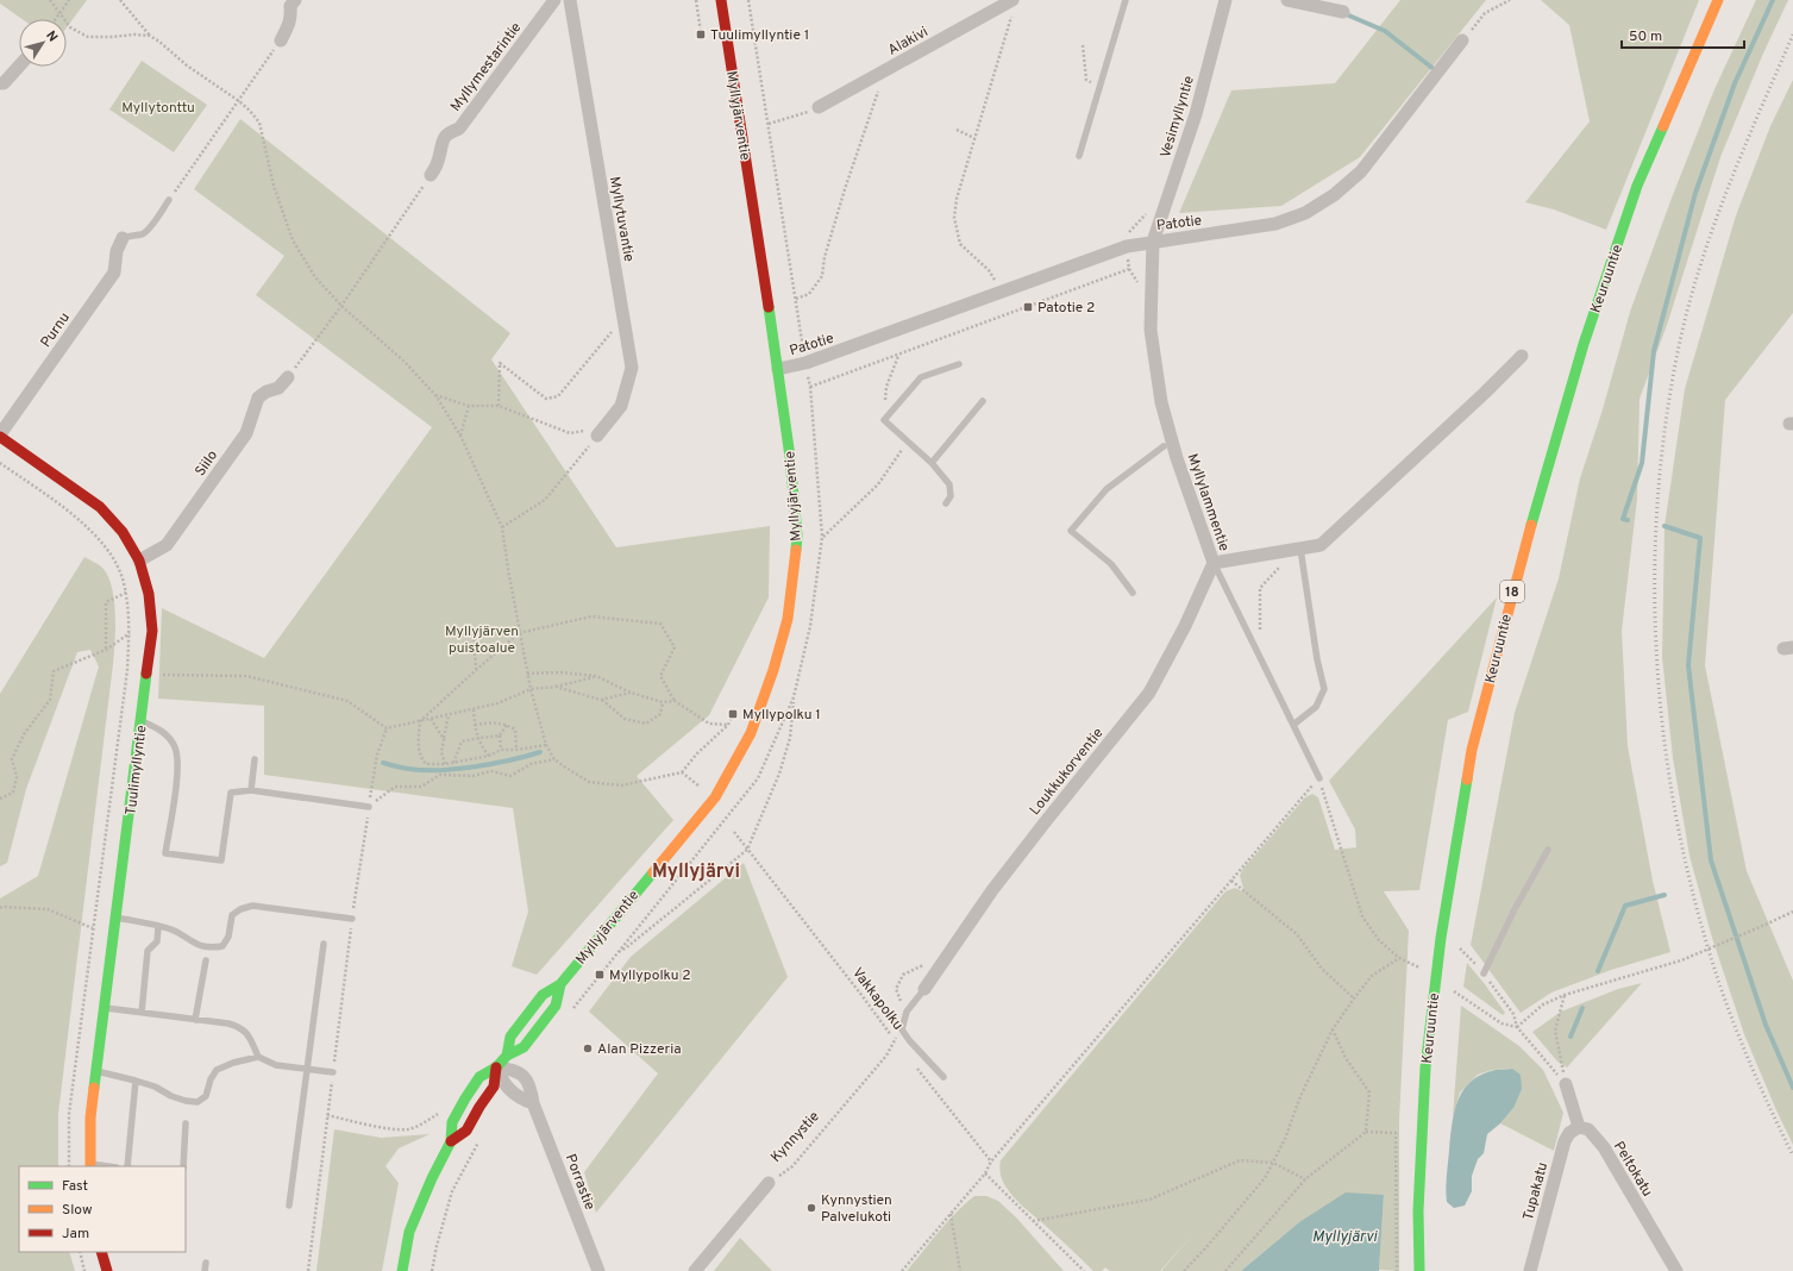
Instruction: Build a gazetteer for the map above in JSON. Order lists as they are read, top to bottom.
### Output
{
  "streets": {
    "main road": [
      "Myllyjärventie",
      "Keuruuntie",
      "18",
      "Tuulimyllyntie"
    ],
    "street": [
      "Alakivi",
      "Myllymestarintie",
      "Vesimyllyntie",
      "Myllytuvantie",
      "Patotie",
      "Purnu",
      "Siilo",
      "Myllylammentie",
      "Loukkukorventie",
      "Kynnystie",
      "Peltokatu",
      "Porrastie",
      "Tupakatu"
    ],
    "path": ["Vakkapolku"]
  },
  "crossings": [
    ["Myllyjärventie", "Patotie"],
    ["Myllyjärventie", "Porrastie"],
    ["Vesimyllyntie", "Patotie"],
    ["Vesimyllyntie", "Myllylammentie"],
    ["Patotie", "Myllylammentie"],
    ["Purnu", "Tuulimyllyntie"],
    ["Siilo", "Tuulimyllyntie"],
    ["Myllylammentie", "Loukkukorventie"],
    ["Vakkapolku", "Kynnystie"],
    ["Peltokatu", "Tupakatu"]
  ],
  "districts": ["Myllyjärvi"],
  "water": ["Myllyjärvi"],
  "parks": ["Myllytonttu", "Myllyjärven puistoalue"],
  "places": {
    "transit": [
      "Tuulimyllyntie 1",
      "Patotie 2",
      "Myllypolku 1",
      "Myllypolku 2"
    ],
    "other": ["Alan Pizzeria", "Kynnystien Palvelukoti"]
  },
  "legend": ["Fast", "Slow", "Jam"],
  "scale_bar": "50 m",
  "north": "top right"
}
